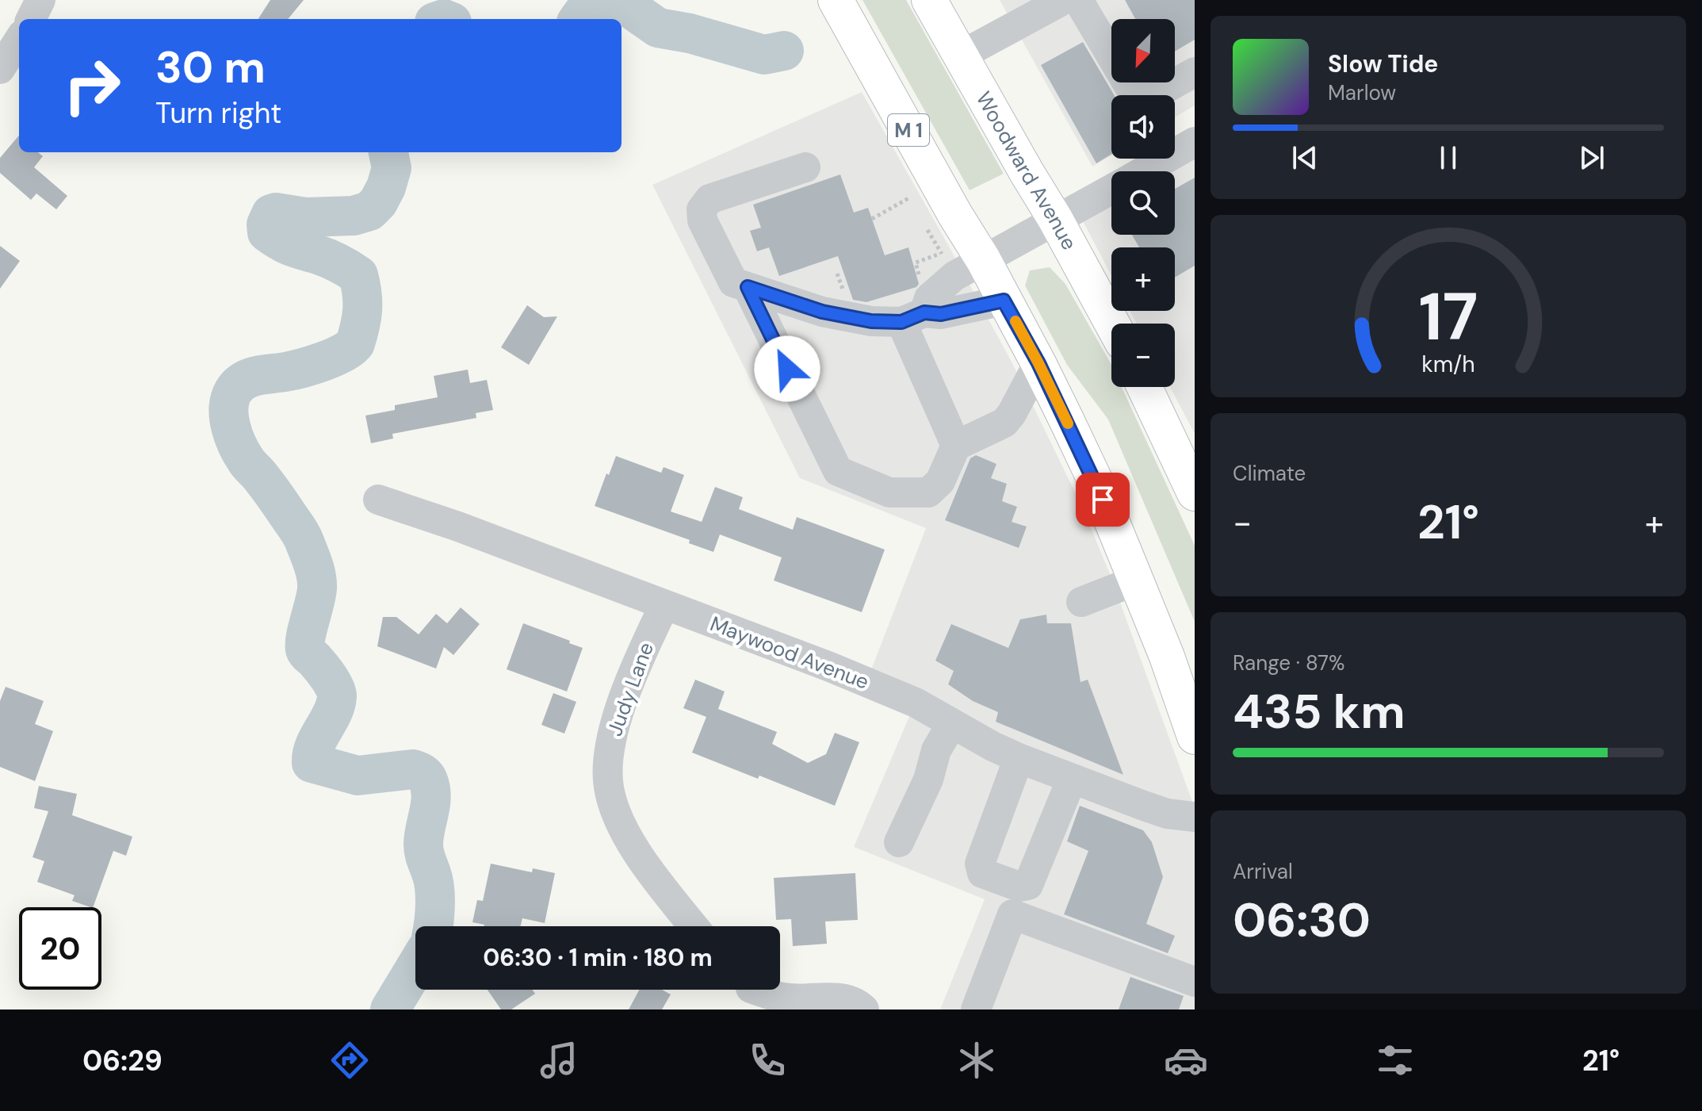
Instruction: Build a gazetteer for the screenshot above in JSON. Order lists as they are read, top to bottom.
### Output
{
  "streets": {
    "main road": ["M 1", "Woodward Avenue"],
    "street": ["Maywood Avenue", "Judy Lane"]
  },
  "crossings": [
    ["Maywood Avenue", "Judy Lane"]
  ],
  "north": "bottom left",
  "page": {
    "map_buttons": ["+", "−"],
    "turn": ["30 m", "Turn right"],
    "song": ["Slow Tide", "Marlow"],
    "tile": [
      "Climate",
      ["Range · 87%", "435 km"],
      ["Arrival", "06:30"]
    ],
    "heat": ["−", "21°", "+"],
    "limit": "20",
    "trip": "06:30 · 1 min · 180 m",
    "tabs": ["06:29", "21°"],
    "gauge": ["17", "km/h"]
  }
}
